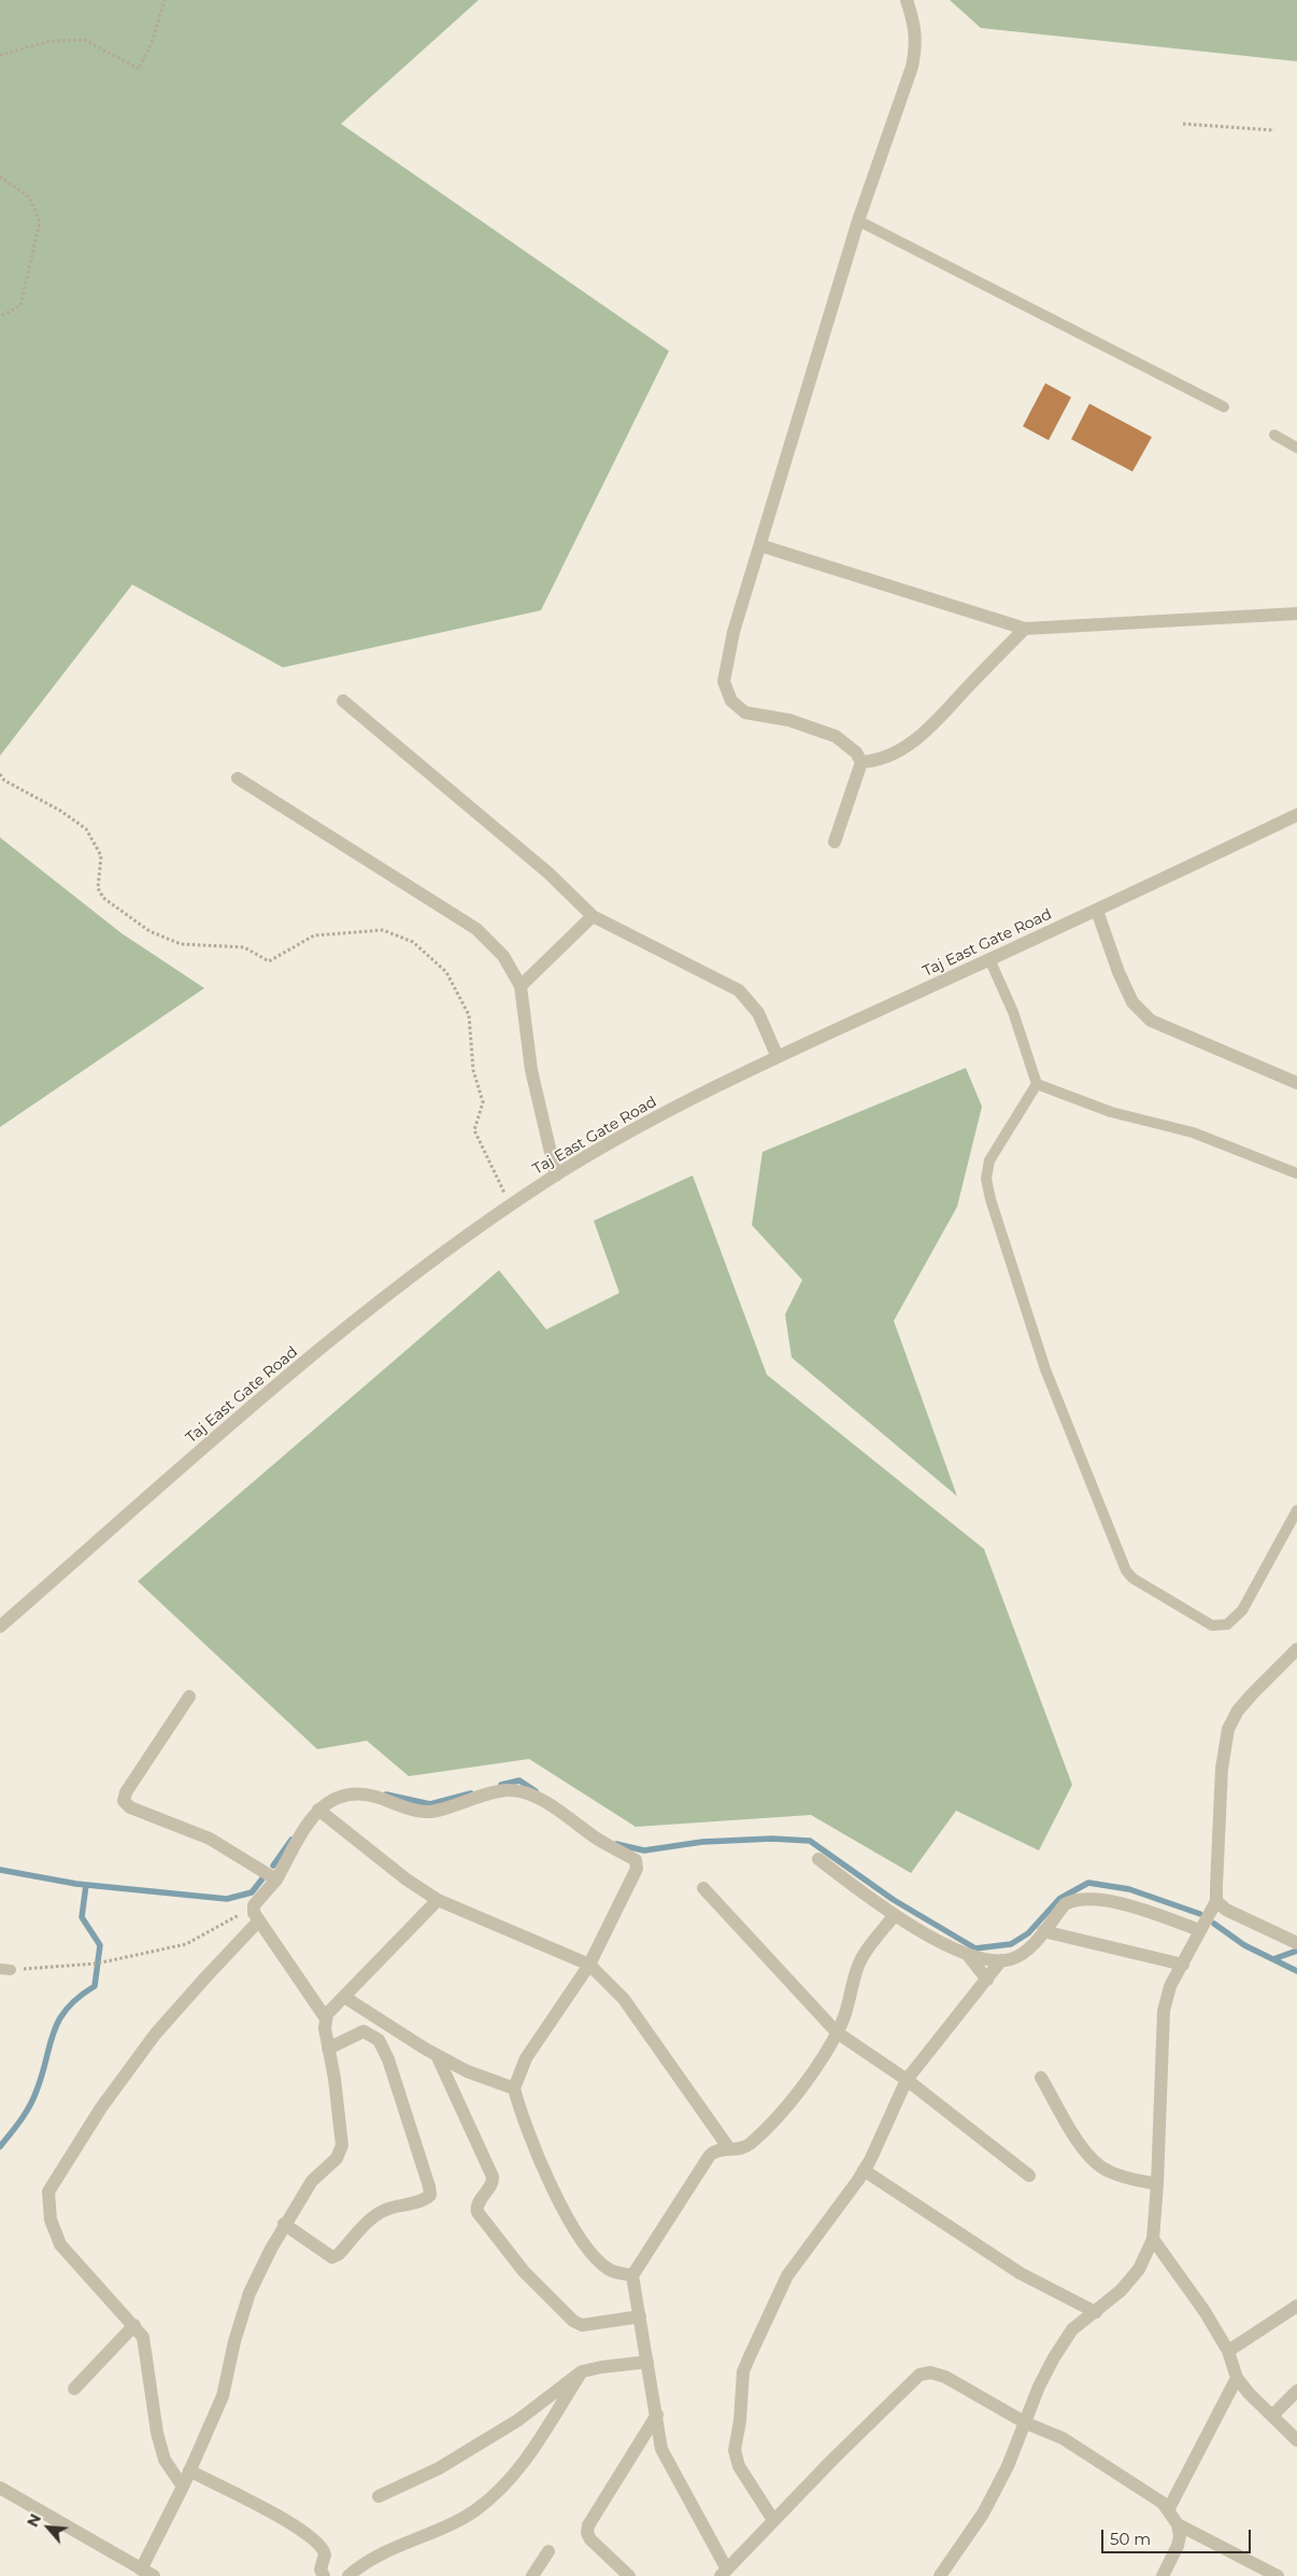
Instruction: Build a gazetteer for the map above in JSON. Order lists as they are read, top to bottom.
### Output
{
  "streets": {
    "street": ["Taj East Gate Road"]
  },
  "scale_bar": "50 m",
  "north": "top left"
}
